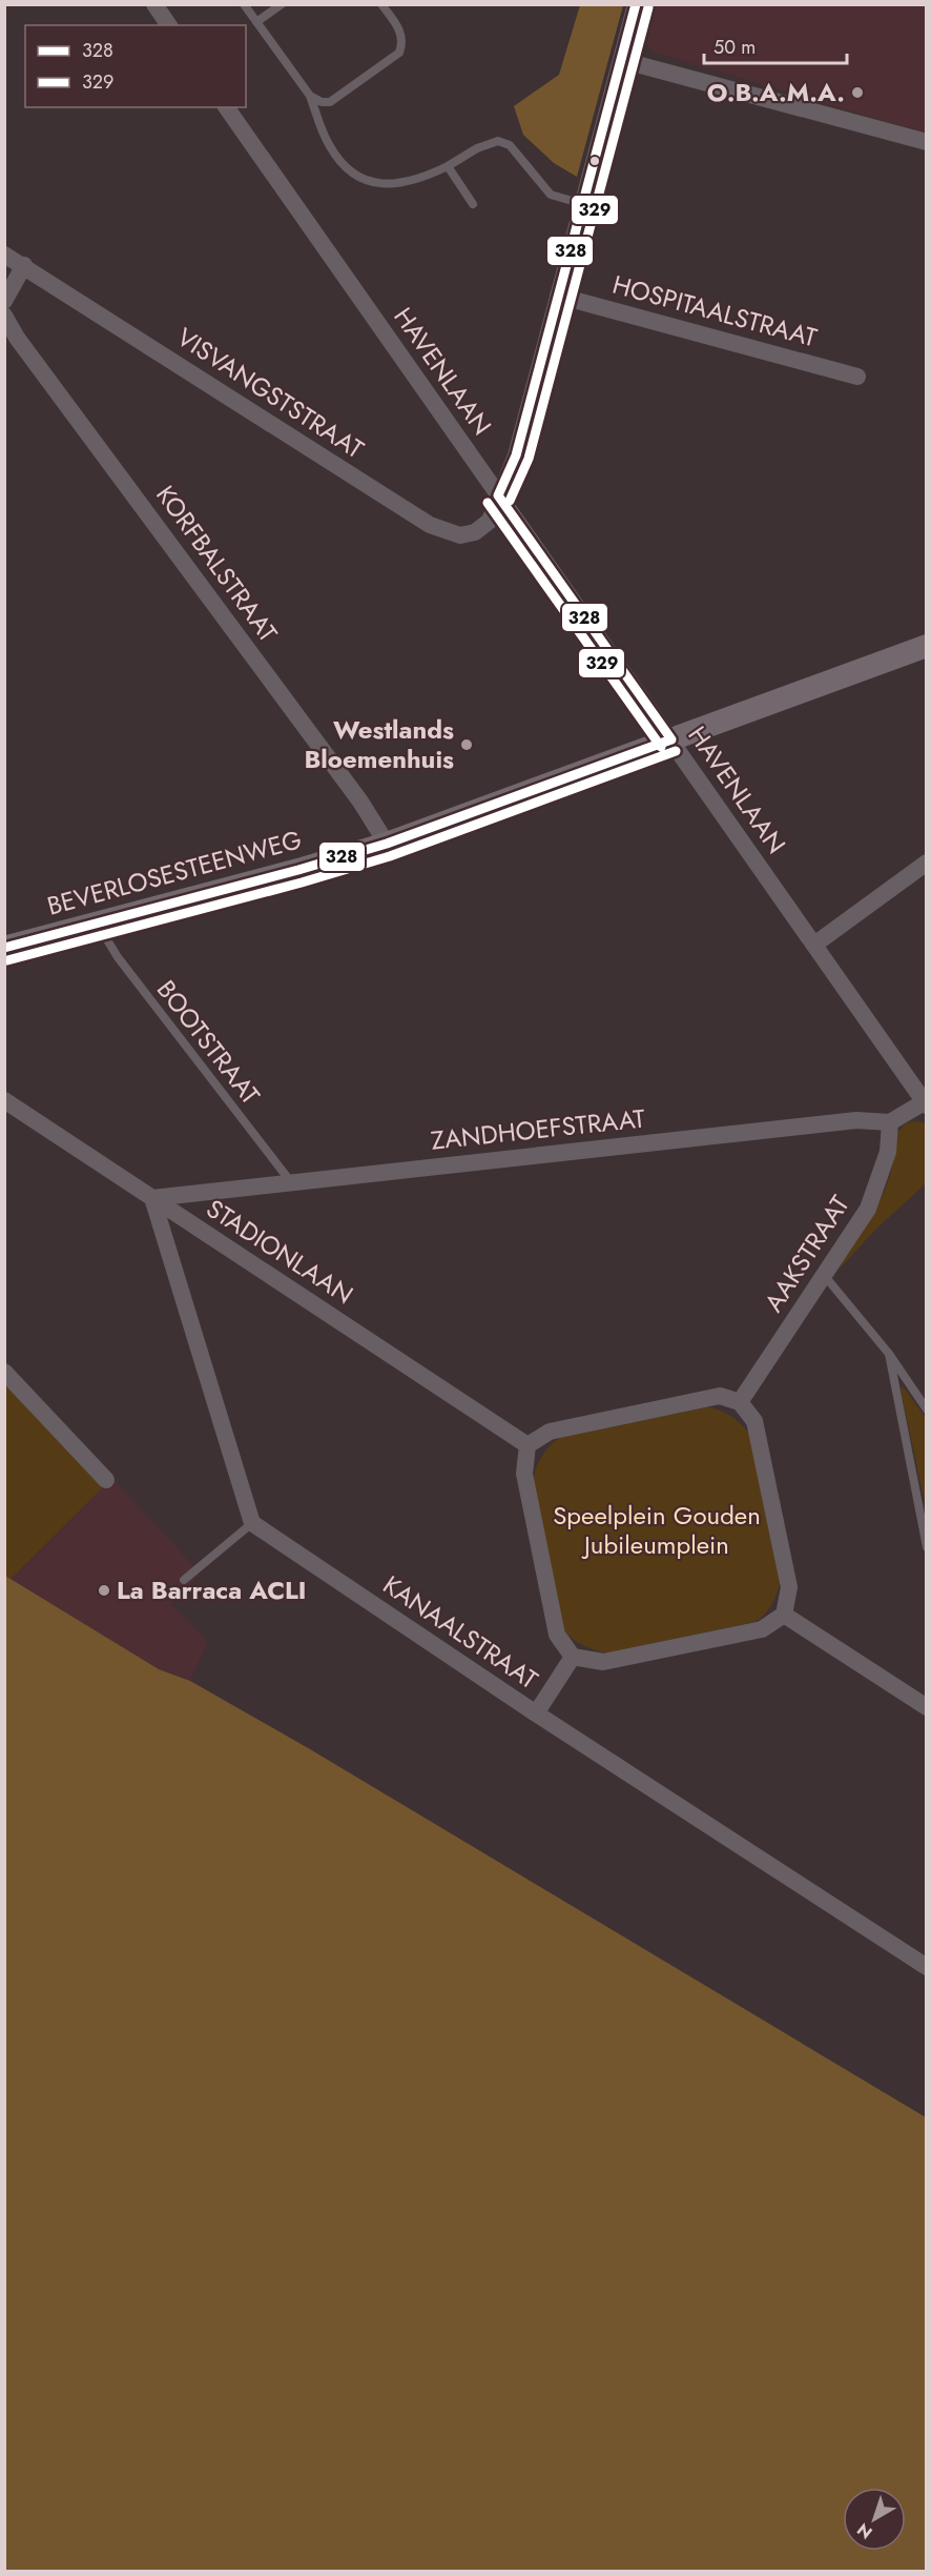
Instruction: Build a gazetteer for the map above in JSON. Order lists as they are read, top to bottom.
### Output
{
  "streets": {
    "street": [
      "HOSPITAALSTRAAT",
      "HAVENLAAN",
      "VISVANGSTSTRAAT",
      "KORFBALSTRAAT",
      "BEVERLOSESTEENWEG",
      "ZANDHOEFSTRAAT",
      "STADIONLAAN",
      "AAKSTRAAT",
      "KANAALSTRAAT"
    ],
    "lane": ["BOOTSTRAAT"]
  },
  "crossings": [
    ["HAVENLAAN", "VISVANGSTSTRAAT"],
    ["HAVENLAAN", "BEVERLOSESTEENWEG"],
    ["KORFBALSTRAAT", "BEVERLOSESTEENWEG"],
    ["BEVERLOSESTEENWEG", "BOOTSTRAAT"],
    ["BOOTSTRAAT", "ZANDHOEFSTRAAT"],
    ["ZANDHOEFSTRAAT", "STADIONLAAN"],
    ["ZANDHOEFSTRAAT", "AAKSTRAAT"]
  ],
  "parks": ["Speelplein Gouden Jubileumplein"],
  "places": ["O.B.A.M.A.", "Westlands Bloemenhuis", "La Barraca ACLI"],
  "lines": ["transit line 328", "transit line 329"],
  "legend": ["328", "329"],
  "scale_bar": "50 m",
  "north": "bottom left"
}
